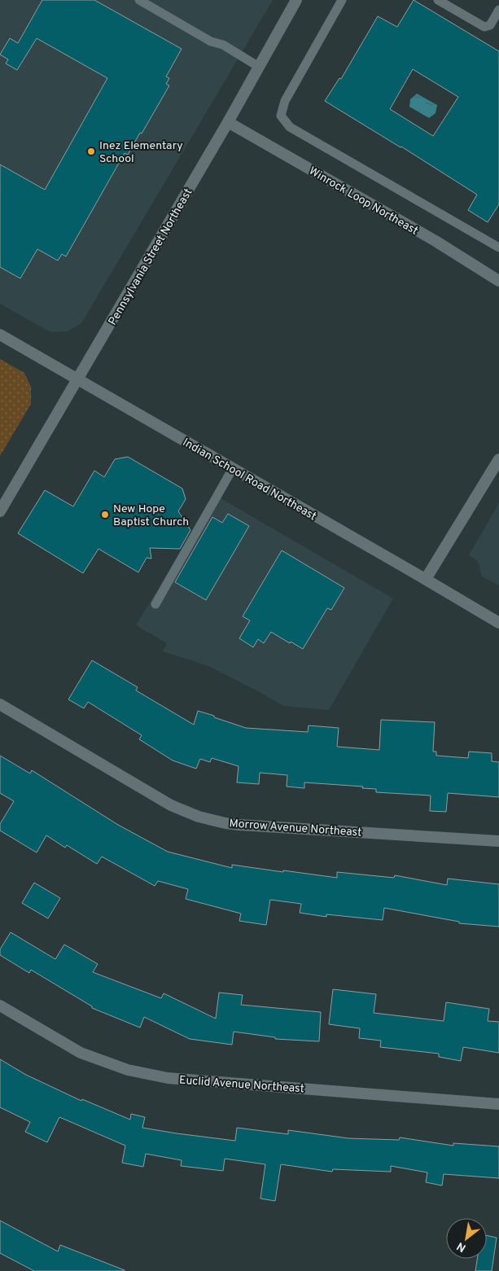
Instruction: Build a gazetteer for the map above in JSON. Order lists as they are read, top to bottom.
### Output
{
  "streets": {
    "street": [
      "Winrock Loop Northeast",
      "Pennsylvania Street Northeast",
      "Indian School Road Northeast",
      "Morrow Avenue Northeast",
      "Euclid Avenue Northeast"
    ]
  },
  "crossings": [
    ["Winrock Loop Northeast", "Pennsylvania Street Northeast"],
    ["Pennsylvania Street Northeast", "Indian School Road Northeast"]
  ],
  "places": ["Inez Elementary School", "New Hope Baptist Church"],
  "north": "bottom left"
}
